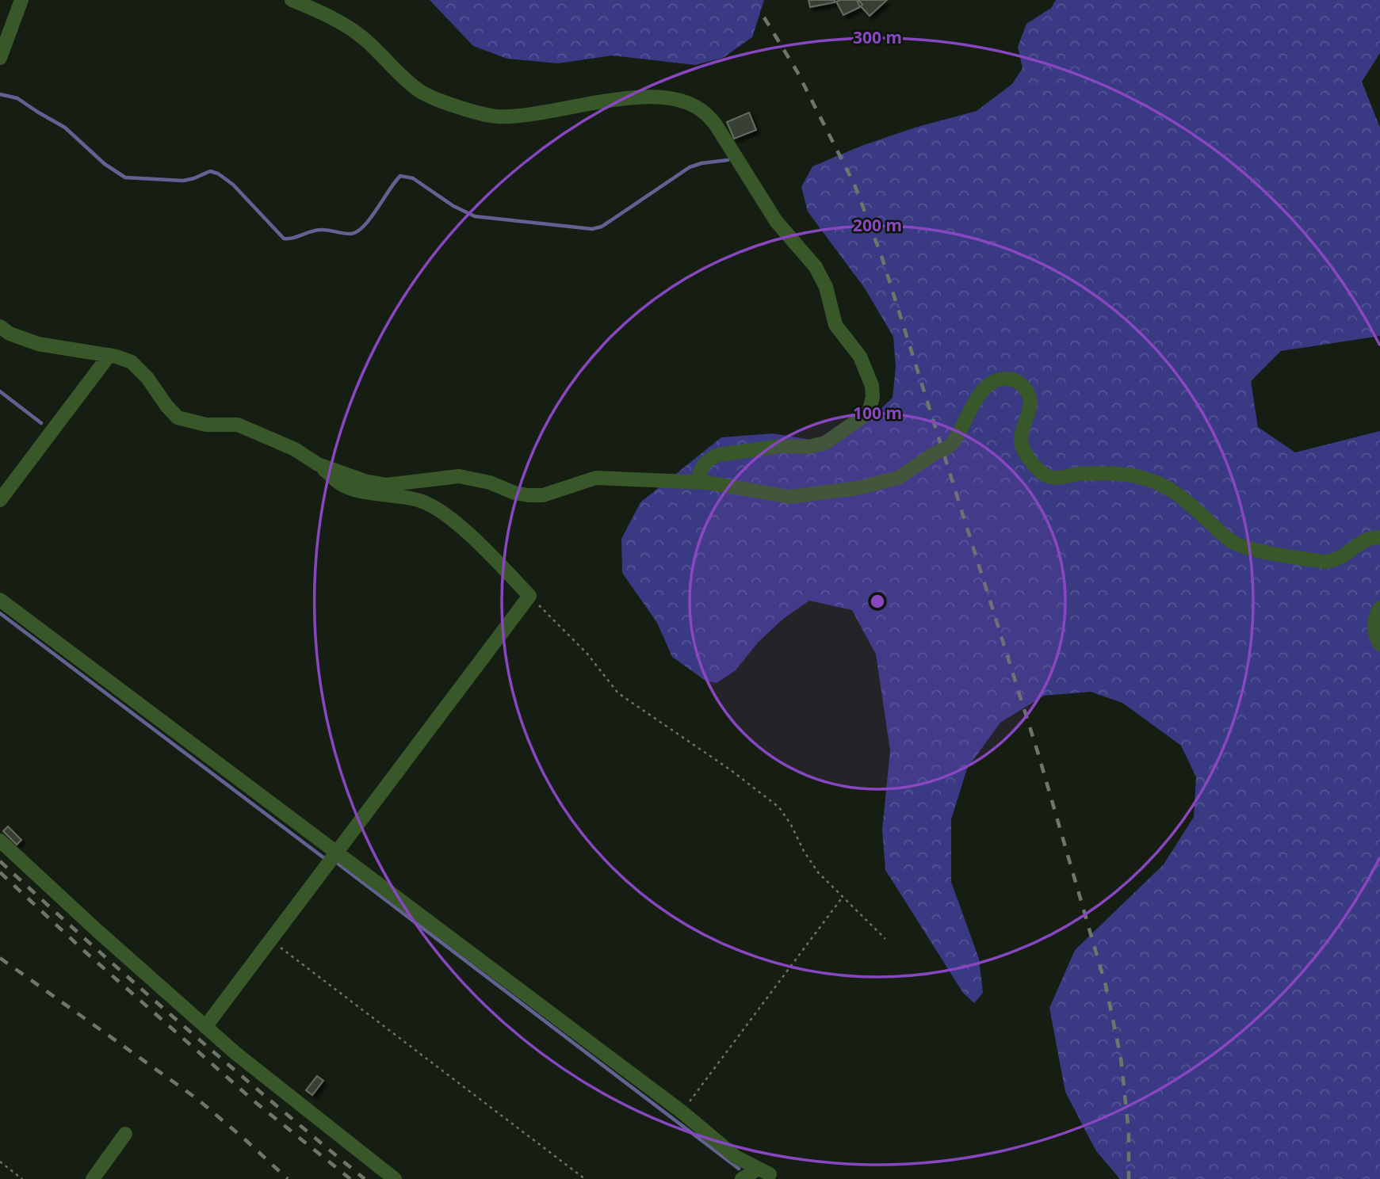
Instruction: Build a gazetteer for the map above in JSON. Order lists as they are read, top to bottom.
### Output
{
  "rings": ["300 m", "200 m", "100 m"]
}
